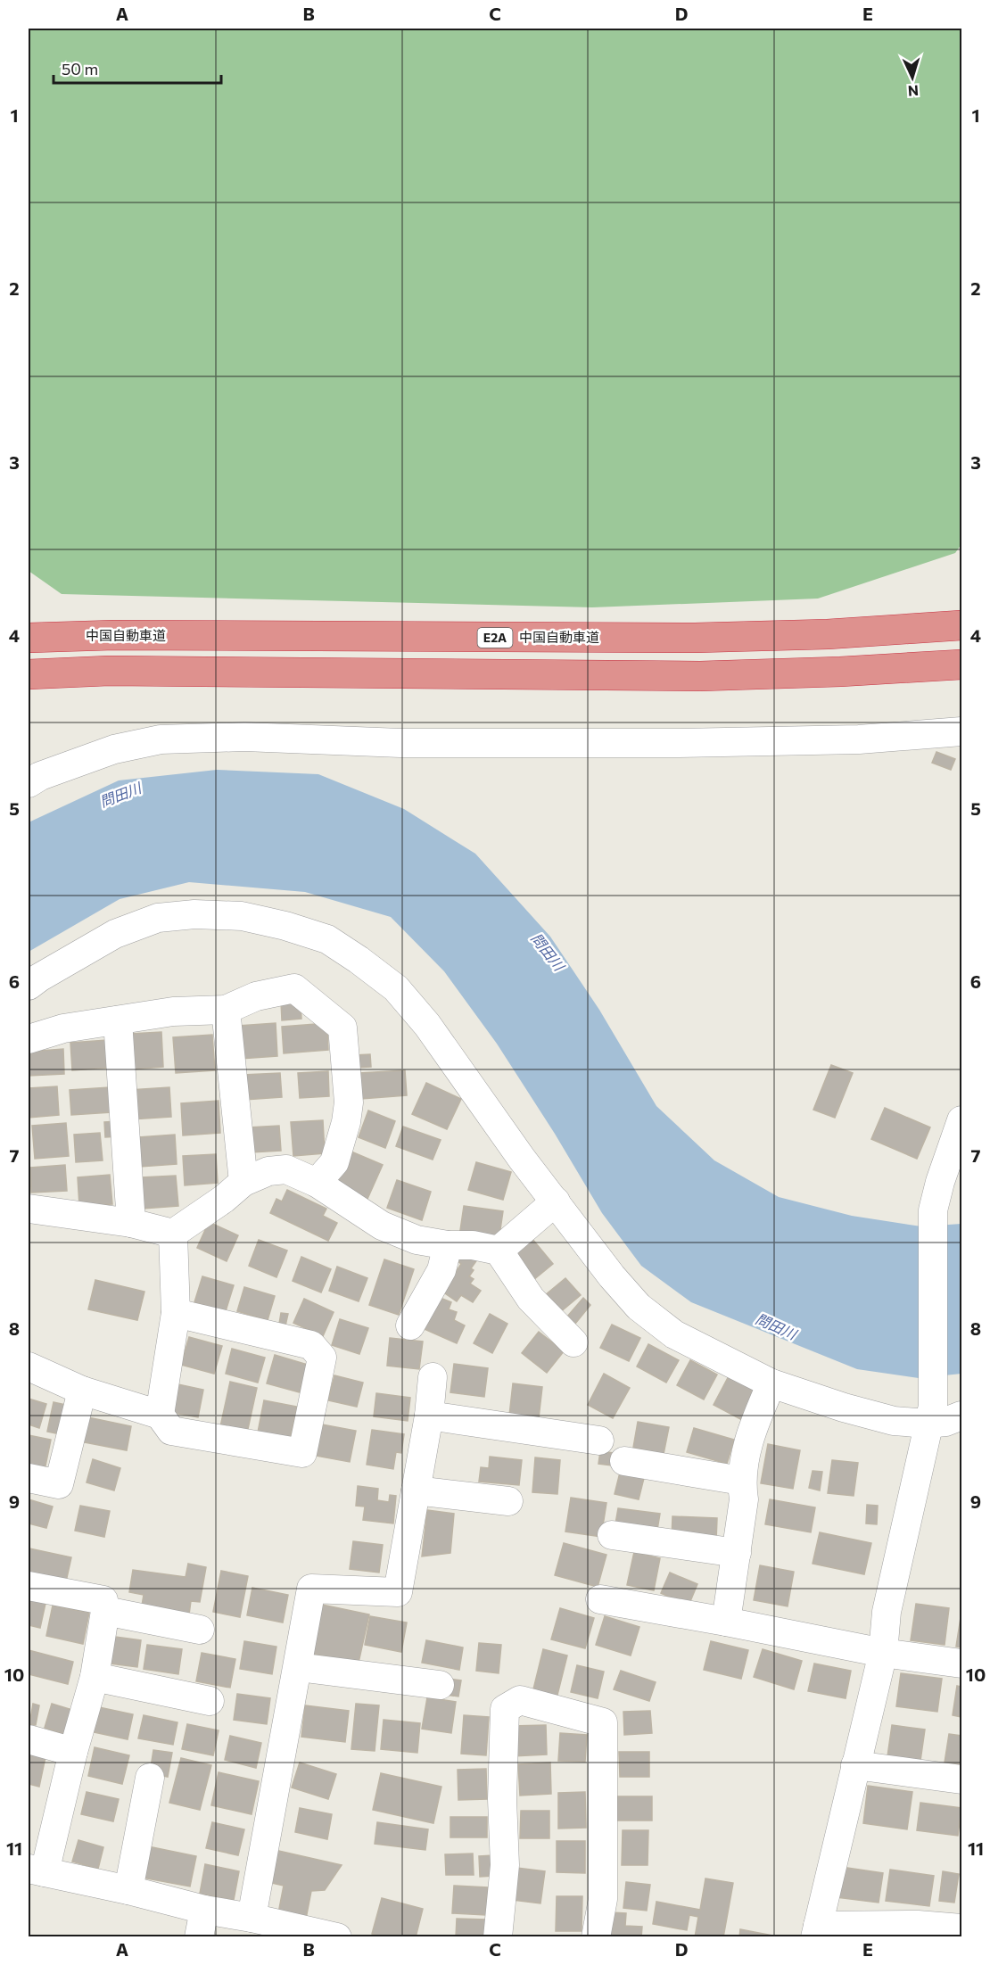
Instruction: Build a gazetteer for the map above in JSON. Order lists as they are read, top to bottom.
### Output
{
  "streets": {
    "highway": ["中国自動車道", "E2A"]
  },
  "water": ["問田川"],
  "scale_bar": "50 m",
  "north": "bottom",
  "grid": {
    "columns": [
      "A",
      "B",
      "C",
      "D",
      "E"
    ],
    "rows": [
      "1",
      "2",
      "3",
      "4",
      "5",
      "6",
      "7",
      "8",
      "9",
      "10",
      "11"
    ]
  }
}
